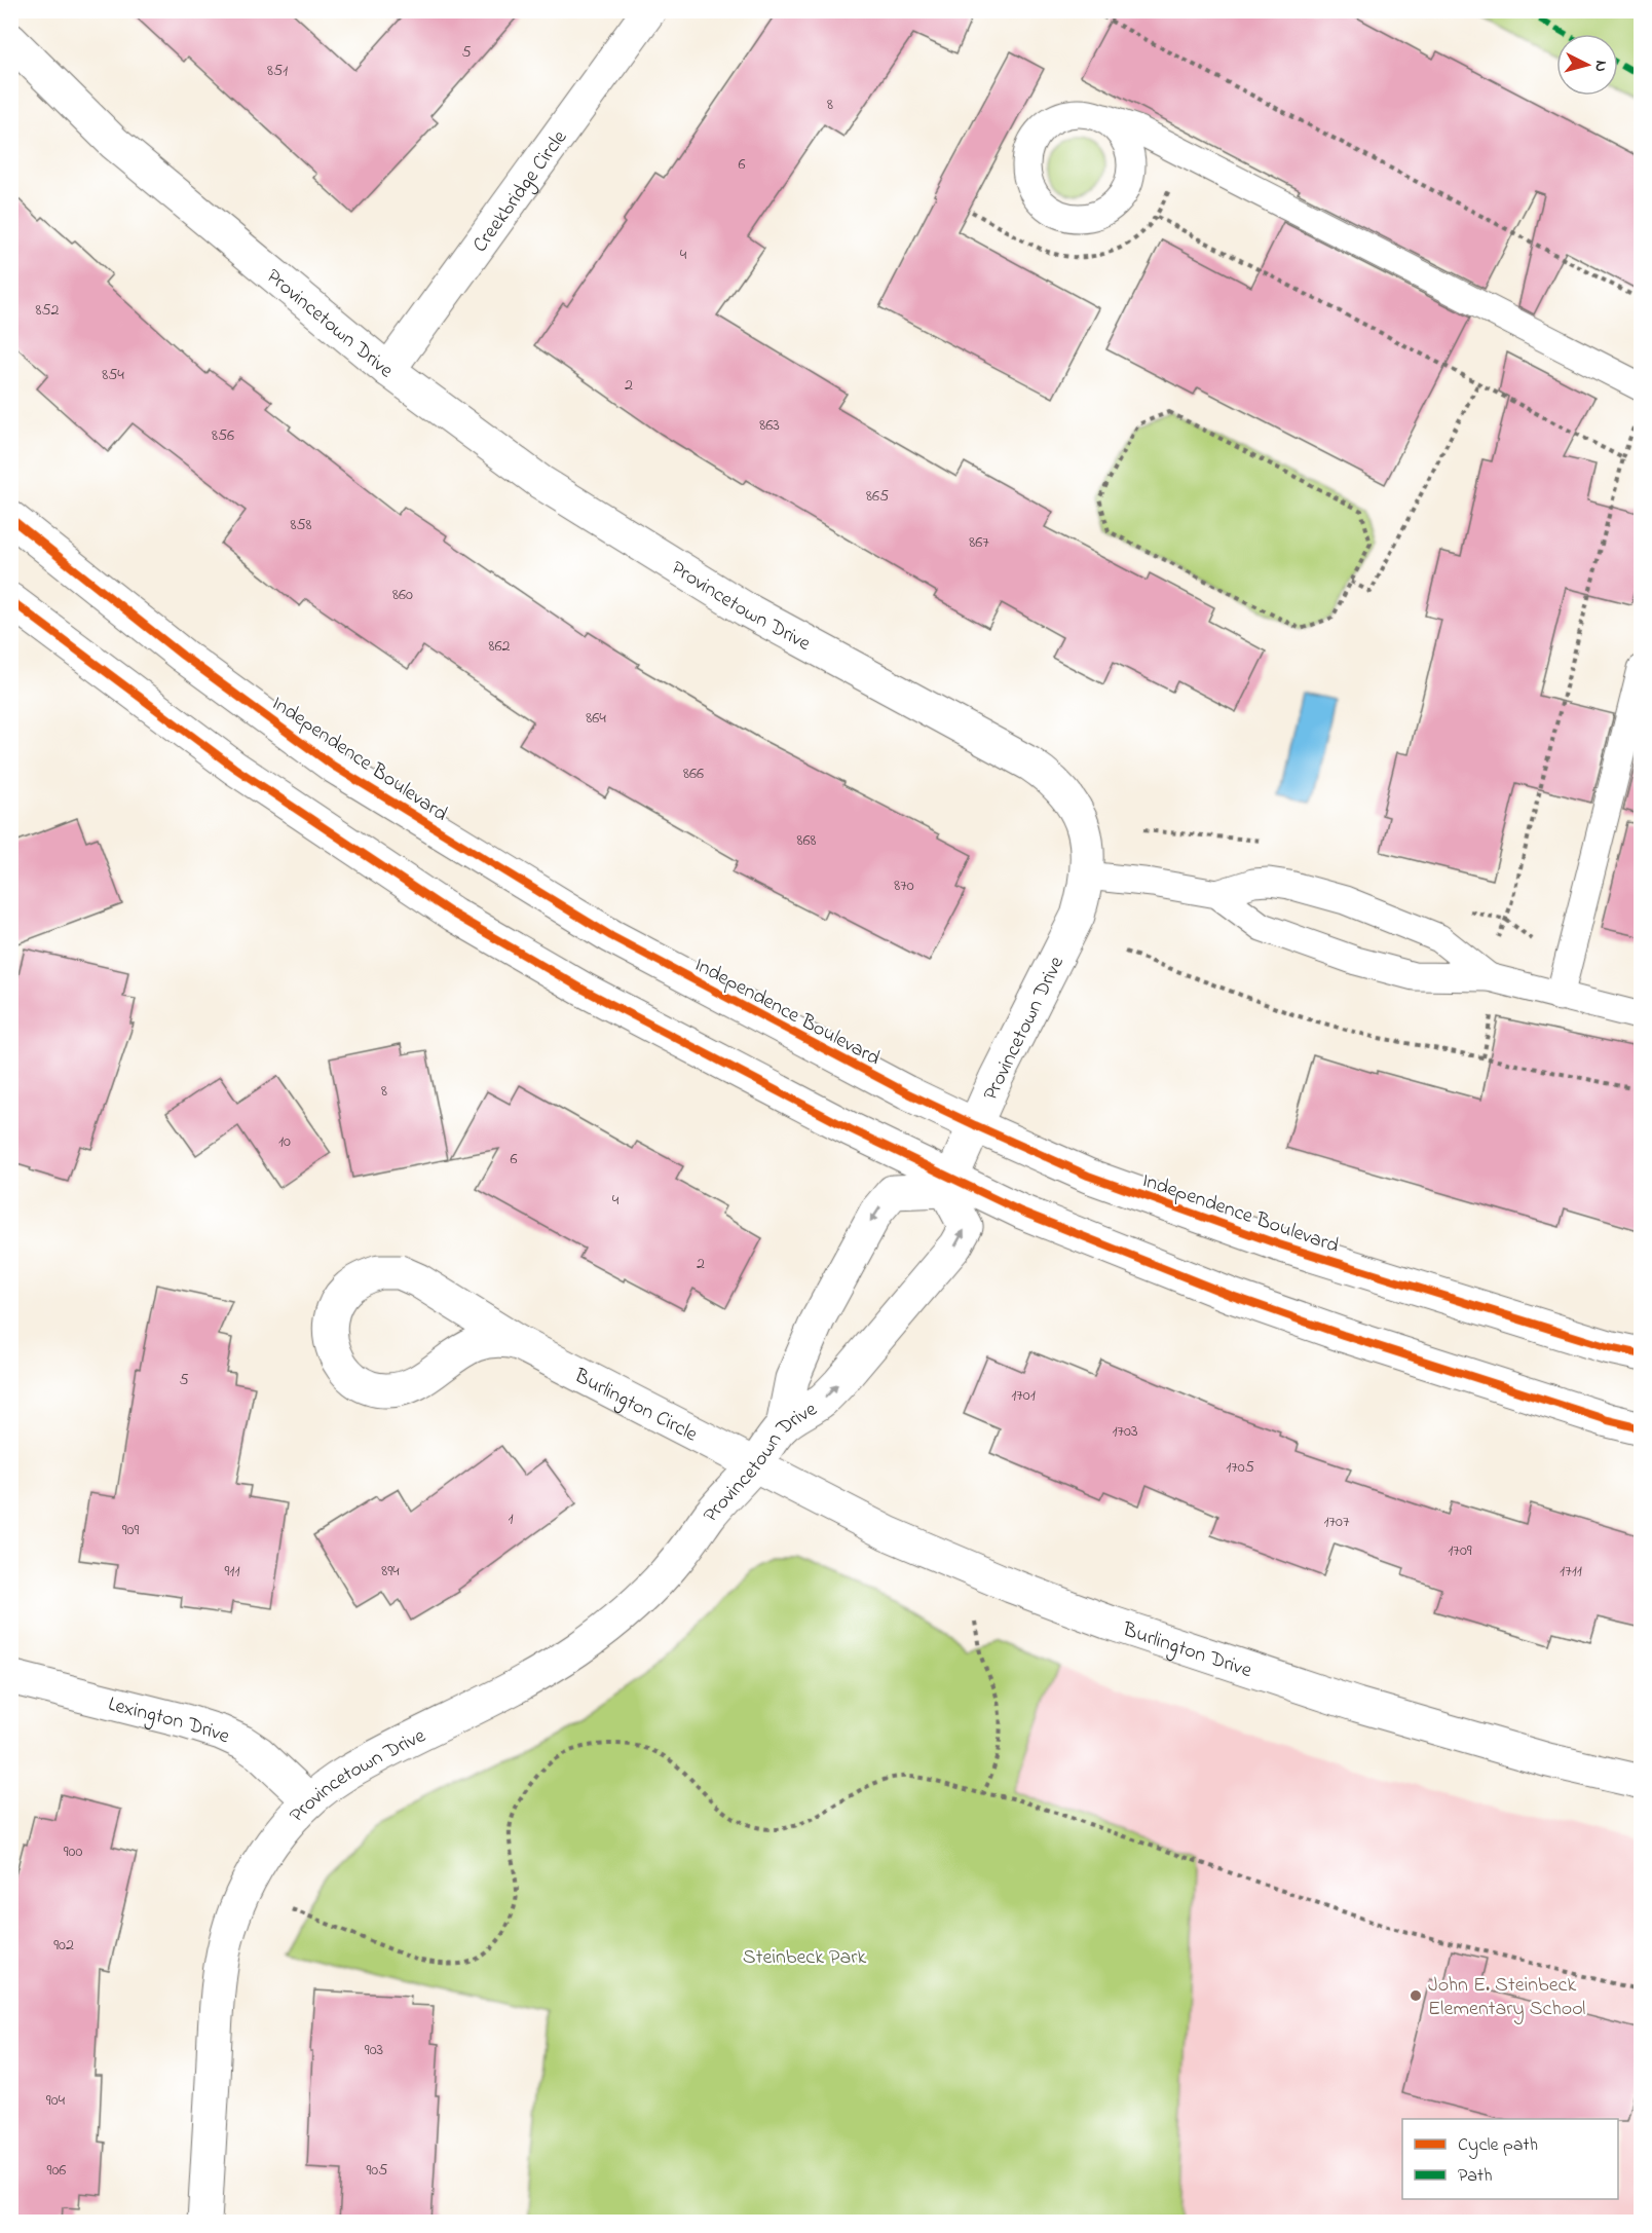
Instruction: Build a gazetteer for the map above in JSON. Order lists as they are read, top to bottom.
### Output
{
  "streets": {
    "street": [
      "Creekbridge Circle",
      "Provincetown Drive",
      "Independence Boulevard",
      "Burlington Circle",
      "Burlington Drive",
      "Lexington Drive"
    ]
  },
  "crossings": [
    ["Creekbridge Circle", "Provincetown Drive"],
    ["Provincetown Drive", "Independence Boulevard"],
    ["Provincetown Drive", "Burlington Circle"],
    ["Provincetown Drive", "Burlington Drive"],
    ["Provincetown Drive", "Lexington Drive"],
    ["Burlington Circle", "Burlington Drive"]
  ],
  "parks": ["Steinbeck Park"],
  "places": ["John E. Steinbeck Elementary School"],
  "house_numbers": [
    "5",
    "851",
    "8",
    "6",
    "4",
    "852",
    "854",
    "2",
    "863",
    "856",
    "865",
    "858",
    "867",
    "860",
    "862",
    "864",
    "866",
    "868",
    "870",
    "8",
    "10",
    "6",
    "4",
    "2",
    "5",
    "1701",
    "1703",
    "1705",
    "1",
    "1707",
    "909",
    "1709",
    "911",
    "894",
    "1711",
    "900",
    "902",
    "903",
    "904",
    "906",
    "905"
  ],
  "legend": ["Cycle path", "Path"],
  "north": "right"
}
